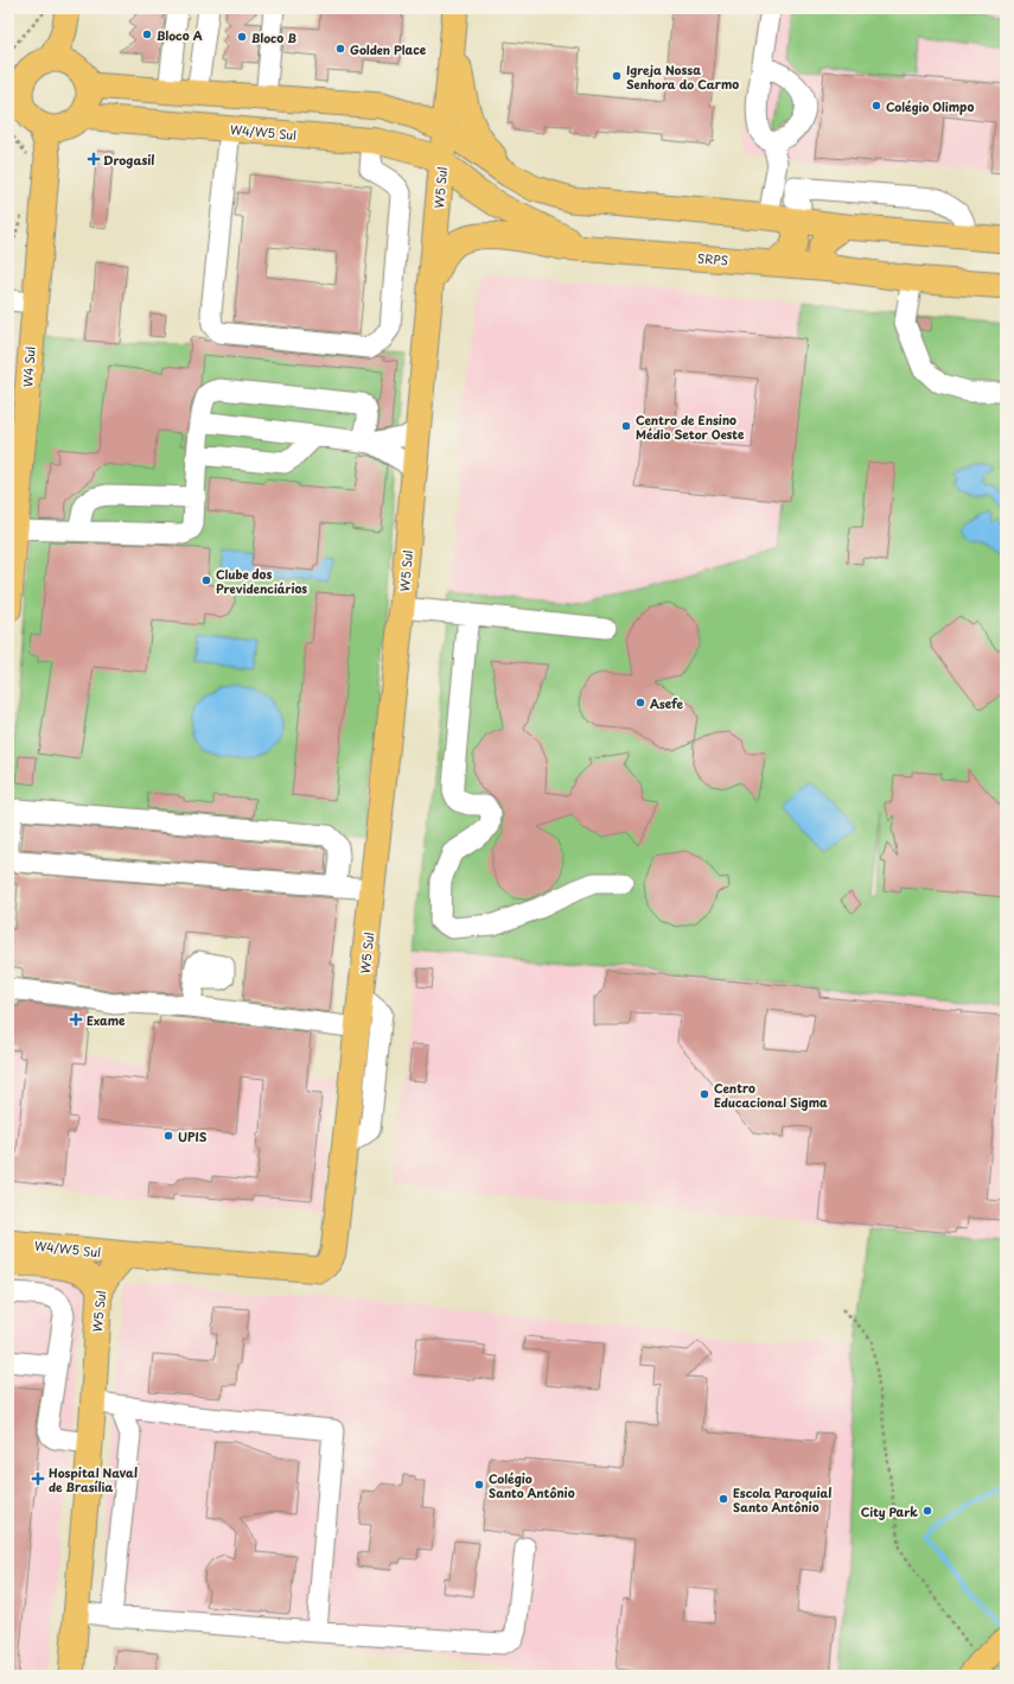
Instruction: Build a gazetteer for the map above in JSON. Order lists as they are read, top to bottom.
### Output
{
  "streets": {
    "main road": [
      "W4/W5 Sul",
      "W5 Sul",
      "SRPS",
      "W4 Sul"
    ]
  },
  "crossings": [
    ["W4/W5 Sul", "W5 Sul"],
    ["W4/W5 Sul", "SRPS"],
    ["W4/W5 Sul", "W4 Sul"],
    ["W5 Sul", "SRPS"]
  ],
  "places": {
    "other": [
      "Bloco A",
      "Bloco B",
      "Golden Place",
      "Igreja Nossa Senhora do Carmo",
      "Colégio Olimpo",
      "Centro de Ensino Médio Setor Oeste",
      "Clube dos Previdenciários",
      "Asefe",
      "Centro Educacional Sigma",
      "UPIS",
      "Colégio Santo Antônio",
      "Escola Paroquial Santo Antônio",
      "City Park"
    ],
    "health": ["Drogasil", "Exame", "Hospital Naval de Brasília"]
  }
}
